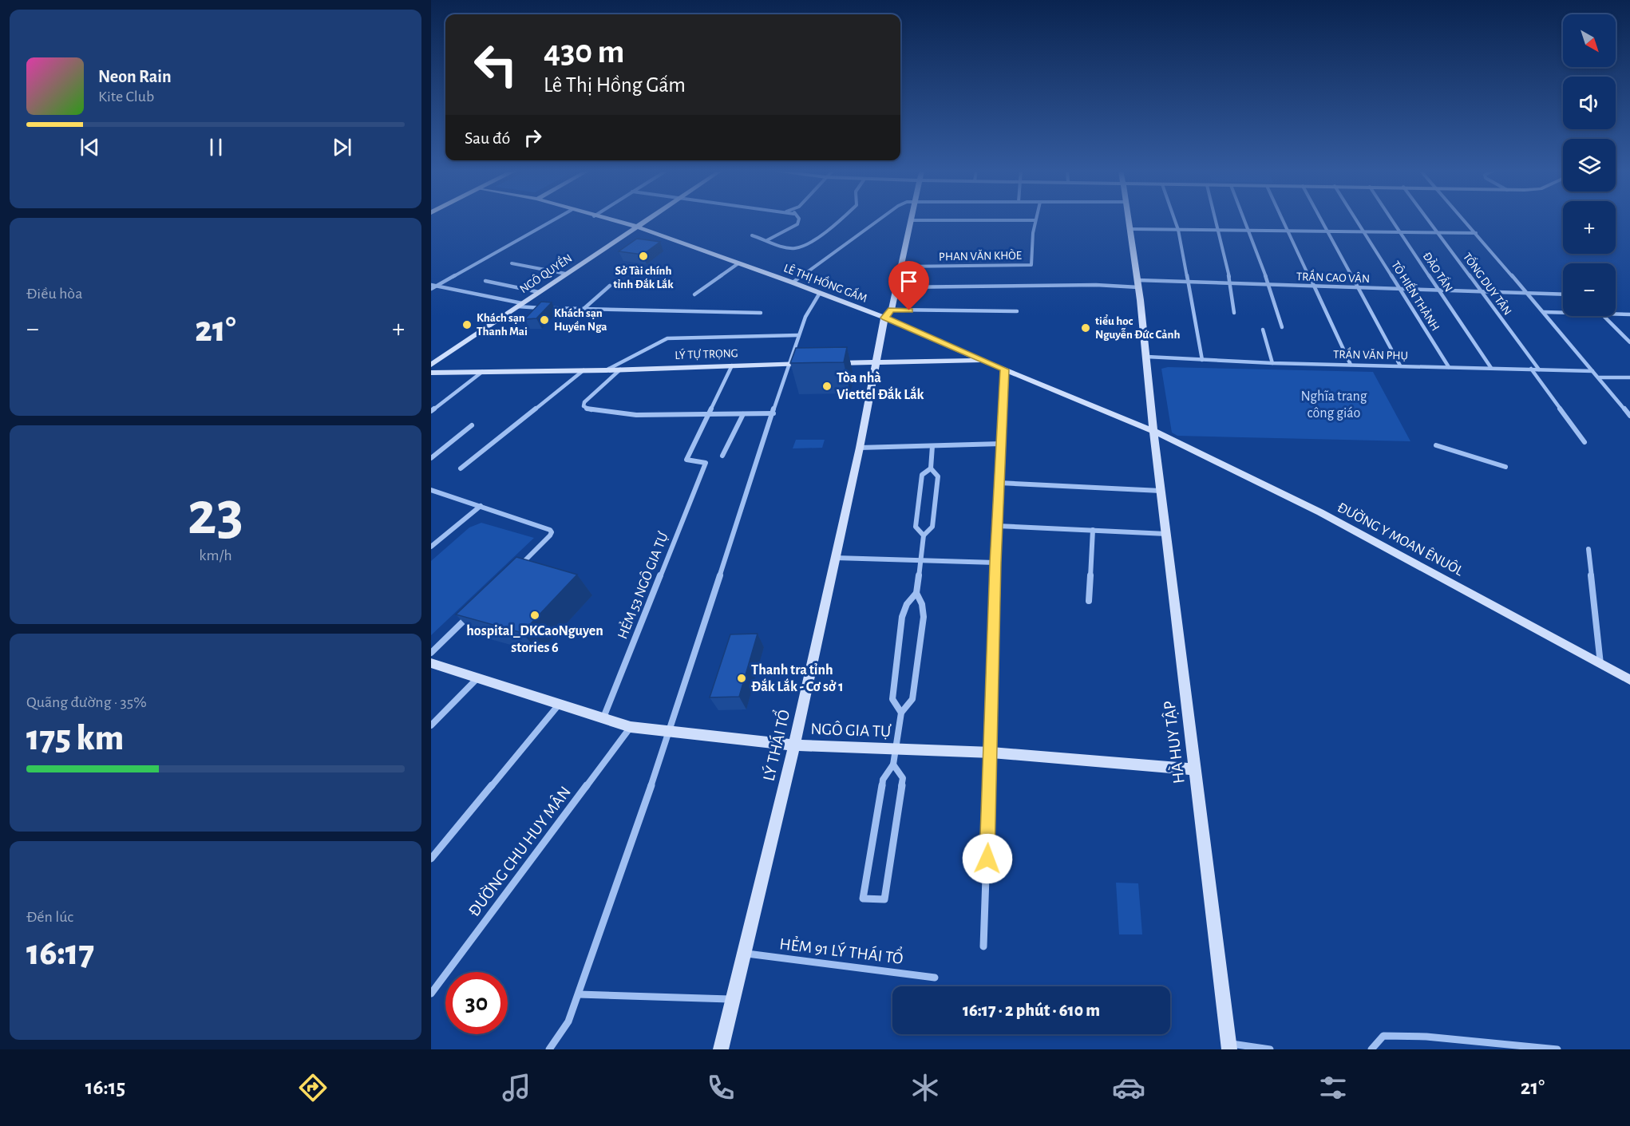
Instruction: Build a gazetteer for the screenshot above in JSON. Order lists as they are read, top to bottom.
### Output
{
  "streets": {
    "street": [
      "PHAN VĂN KHÒE",
      "ĐÀO TẤN",
      "NGÔ QUYỀN",
      "TRẦN CAO VÂN",
      "LÊ THỊ HỒNG GẤM",
      "TỐNG DUY TÂN",
      "TÔ HIẾN THÀNH",
      "LÝ TỰ TRỌNG",
      "TRẦN VĂN PHỤ",
      "ĐƯỜNG Y MOAN ÊNUÔL",
      "HẺM 53 NGÔ GIA TỰ",
      "NGÔ GIA TỰ",
      "HÀ HUY TẬP",
      "LÝ THÁI TỔ",
      "ĐƯỜNG CHU HUY MÂN",
      "HẺM 91 LÝ THÁI TỔ"
    ]
  },
  "crossings": [
    ["ĐÀO TẤN", "TRẦN CAO VÂN"],
    ["ĐÀO TẤN", "TRẦN VĂN PHỤ"],
    ["NGÔ QUYỀN", "LÊ THỊ HỒNG GẤM"],
    ["TRẦN CAO VÂN", "TỐNG DUY TÂN"],
    ["TRẦN CAO VÂN", "TÔ HIẾN THÀNH"],
    ["TRẦN CAO VÂN", "HÀ HUY TẬP"],
    ["LÊ THỊ HỒNG GẤM", "ĐƯỜNG Y MOAN ÊNUÔL"],
    ["LÊ THỊ HỒNG GẤM", "HÀ HUY TẬP"],
    ["LÊ THỊ HỒNG GẤM", "LÝ THÁI TỔ"],
    ["TỐNG DUY TÂN", "TRẦN VĂN PHỤ"],
    ["TÔ HIẾN THÀNH", "TRẦN VĂN PHỤ"],
    ["TRẦN VĂN PHỤ", "HÀ HUY TẬP"],
    ["ĐƯỜNG Y MOAN ÊNUÔL", "HÀ HUY TẬP"],
    ["HẺM 53 NGÔ GIA TỰ", "NGÔ GIA TỰ"],
    ["NGÔ GIA TỰ", "HÀ HUY TẬP"],
    ["NGÔ GIA TỰ", "LÝ THÁI TỔ"],
    ["NGÔ GIA TỰ", "ĐƯỜNG CHU HUY MÂN"],
    ["LÝ THÁI TỔ", "HẺM 91 LÝ THÁI TỔ"]
  ],
  "parks": ["Nghĩa trang công giáo"],
  "places": [
    "Sở Tài chính tỉnh Đắk Lắk",
    "Khách sạn Huyền Nga",
    "Khách sạn Thanh Mai",
    "tiểu học Nguyễn Đức Cảnh",
    "Tòa nhà Viettel Đắk Lắk",
    "hospital_DKCaoNguyen stories 6",
    "Thanh tra tỉnh Đắk Lắk - Cơ sở 1"
  ],
  "north": "bottom right",
  "page": {
    "map_buttons": ["+", "−"],
    "turn": ["430 m", "Lê Thị Hồng Gấm"],
    "song": ["Neon Rain", "Kite Club"],
    "then": "Sau đó",
    "tile": [
      "Điều hòa",
      ["23", "km/h"],
      ["Quãng đường · 35%", "175 km"],
      ["Đến lúc", "16:17"]
    ],
    "heat": ["−", "21°", "+"],
    "limit": "30",
    "trip": "16:17 · 2 phút · 610 m",
    "tabs": ["16:15", "21°"]
  }
}
